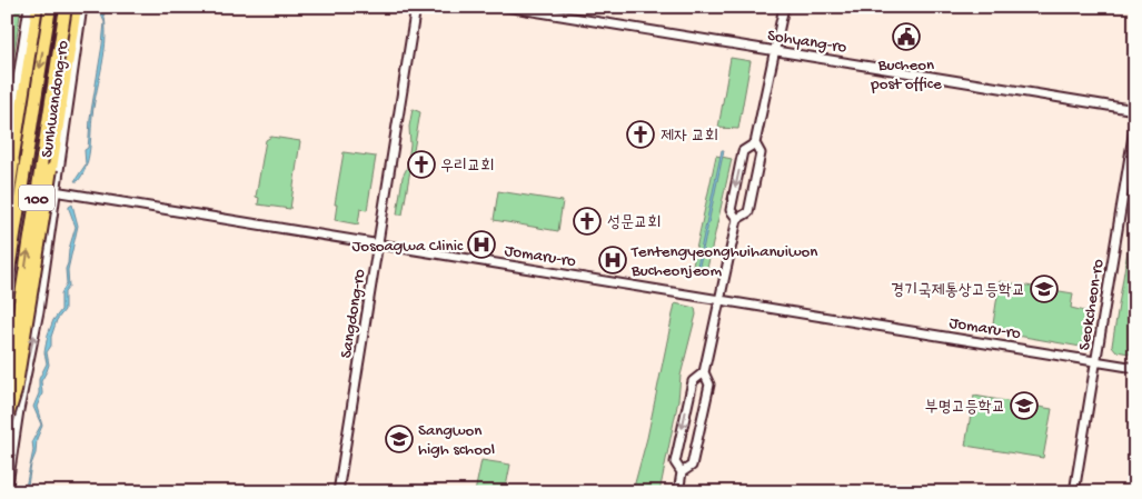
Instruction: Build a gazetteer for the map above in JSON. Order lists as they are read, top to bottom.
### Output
{
  "streets": {
    "highway": ["100"],
    "street": [
      "Sohyang-ro",
      "Sunhwandong-ro",
      "Jomaru-ro",
      "Seokcheon-ro",
      "Sangdong-ro"
    ]
  },
  "crossings": [
    ["Sunhwandong-ro", "Jomaru-ro"],
    ["Jomaru-ro", "Seokcheon-ro"],
    ["Jomaru-ro", "Sangdong-ro"]
  ],
  "one_way": ["Sunhwandong-ro"],
  "places": {
    "public building": ["Bucheon post office"],
    "church": ["제자 교회", "우리교회", "성문교회"],
    "hospital": ["Josoagwa Clinic", "Tentengyeonghuihanuiwon Bucheonjeom"],
    "school or university": ["경기국제통상고등학교", "부명고등학교", "Sangwon high school"]
  }
}
